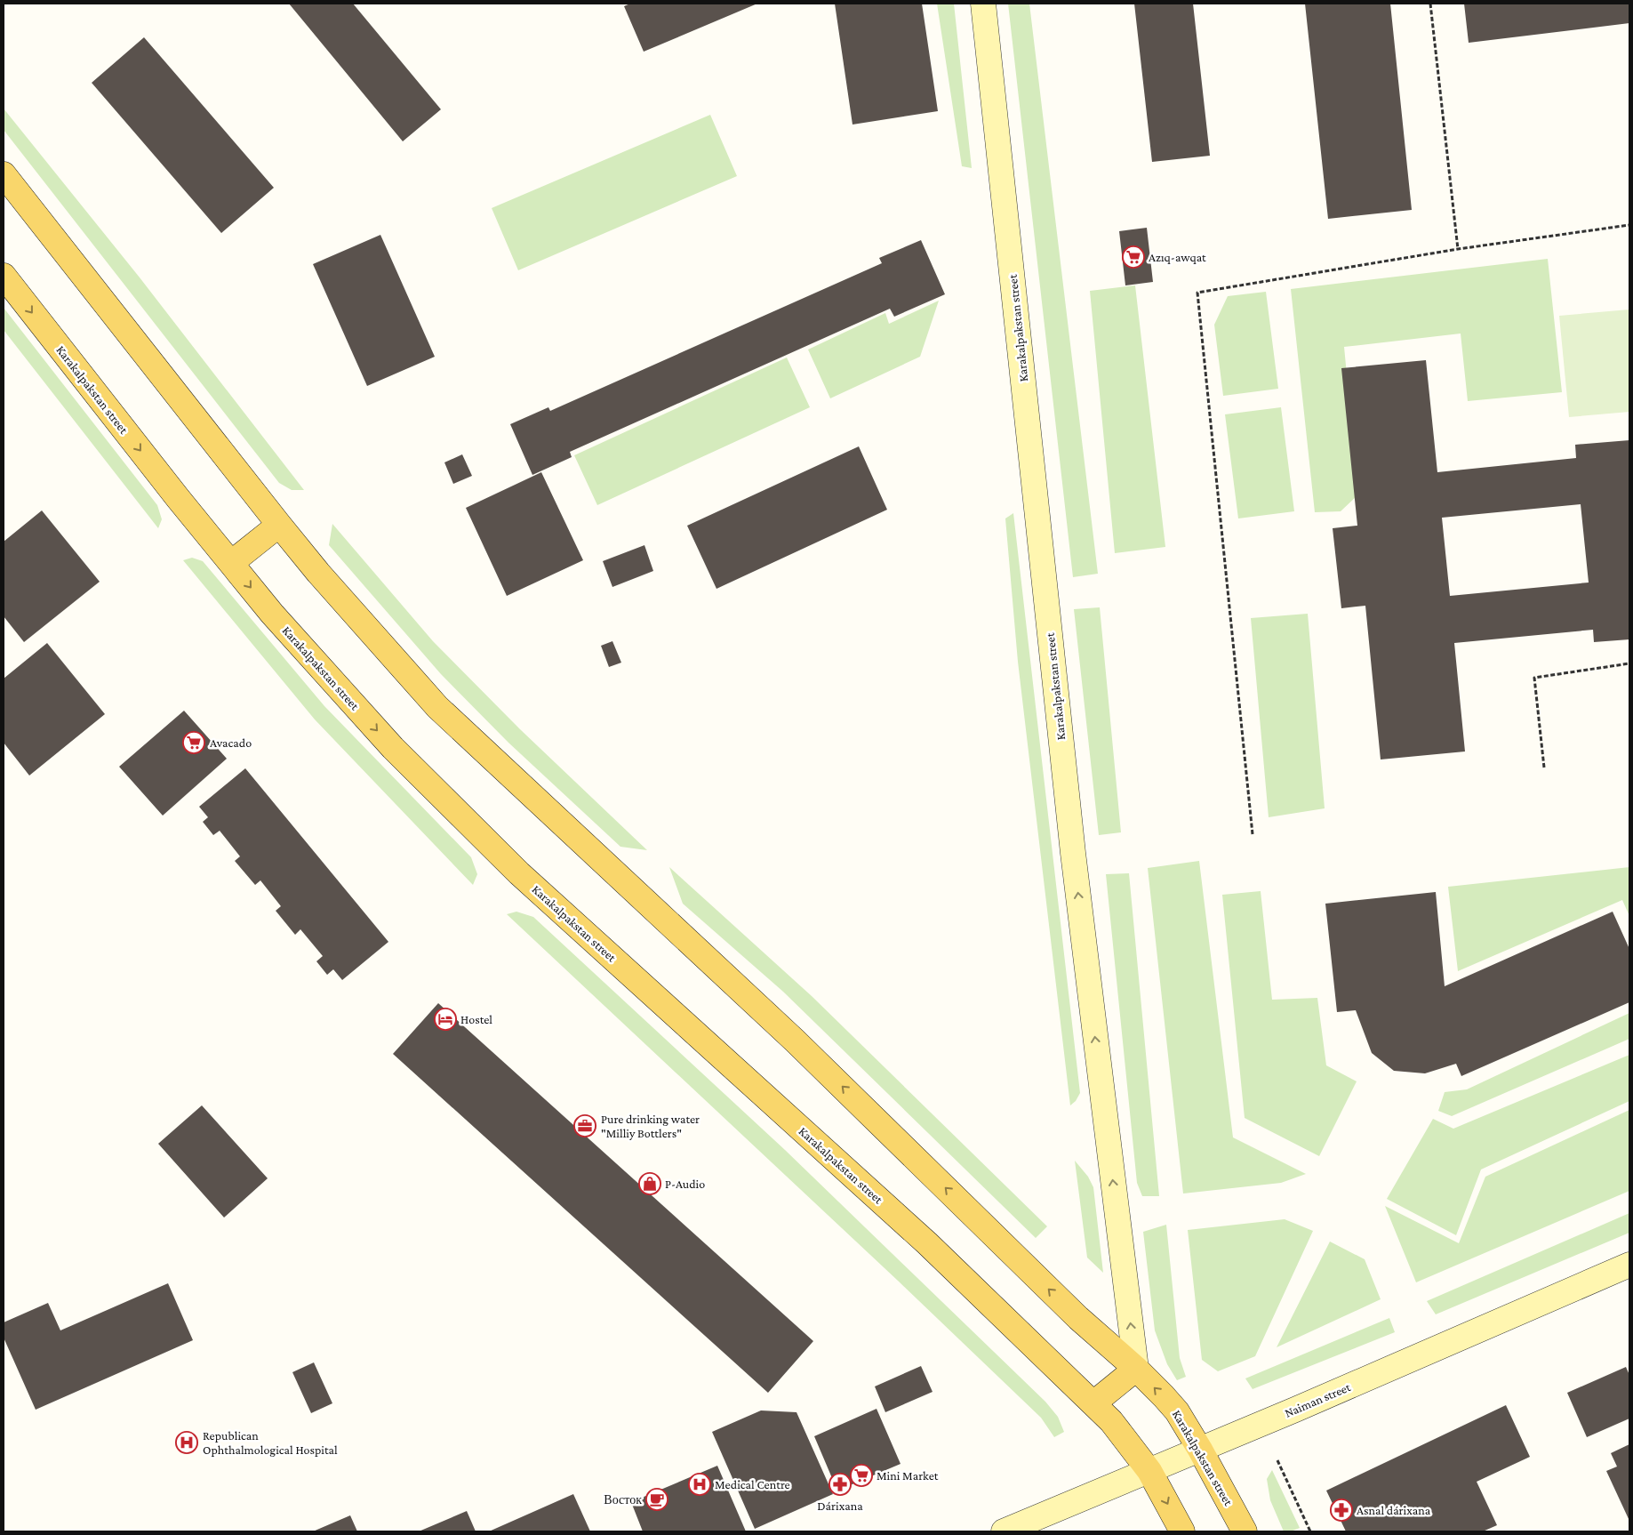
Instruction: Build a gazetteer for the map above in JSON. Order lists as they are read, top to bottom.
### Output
{
  "streets": {
    "main road": ["Karakalpakstan street"],
    "street": ["Naiman street"]
  },
  "crossings": [
    ["Karakalpakstan street", "Naiman street"]
  ],
  "places": {
    "supermarket": ["Azıq-awqat", "Avacado", "Mini Market"],
    "hotel": ["Hostel"],
    "office": ["Pure drinking water \"Milliy Bottlers\""],
    "shop": ["P-Audio"],
    "hospital": ["Republican Ophthalmological Hospital", "Medical Centre"],
    "pharmacy": ["Dárixana", "Asnal dárixana"],
    "cafe": ["Восток"]
  }
}
